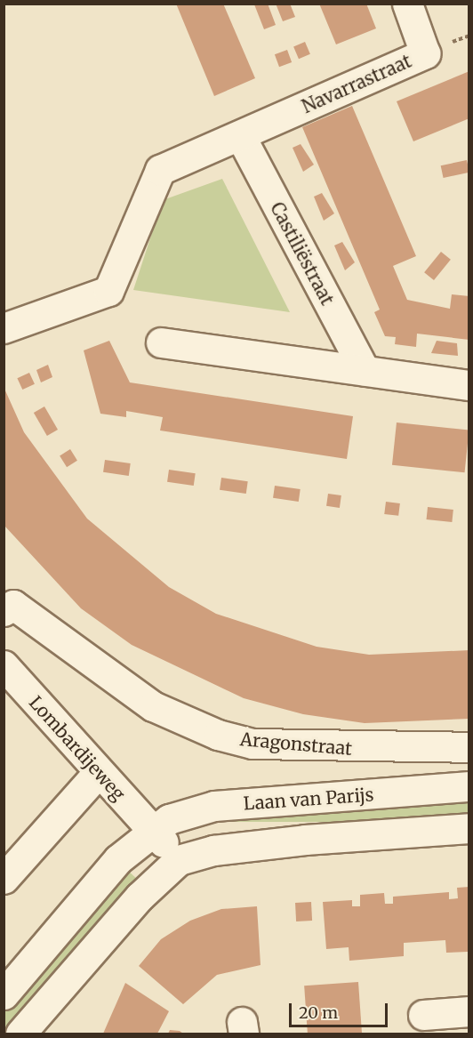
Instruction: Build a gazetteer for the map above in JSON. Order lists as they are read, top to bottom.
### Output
{
  "streets": {
    "street": [
      "Navarrastraat",
      "Castiliëstraat",
      "Aragonstraat",
      "Lombardijeweg",
      "Laan van Parijs"
    ]
  },
  "crossings": [
    ["Navarrastraat", "Castiliëstraat"],
    ["Lombardijeweg", "Laan van Parijs"]
  ],
  "scale_bar": "20 m"
}
